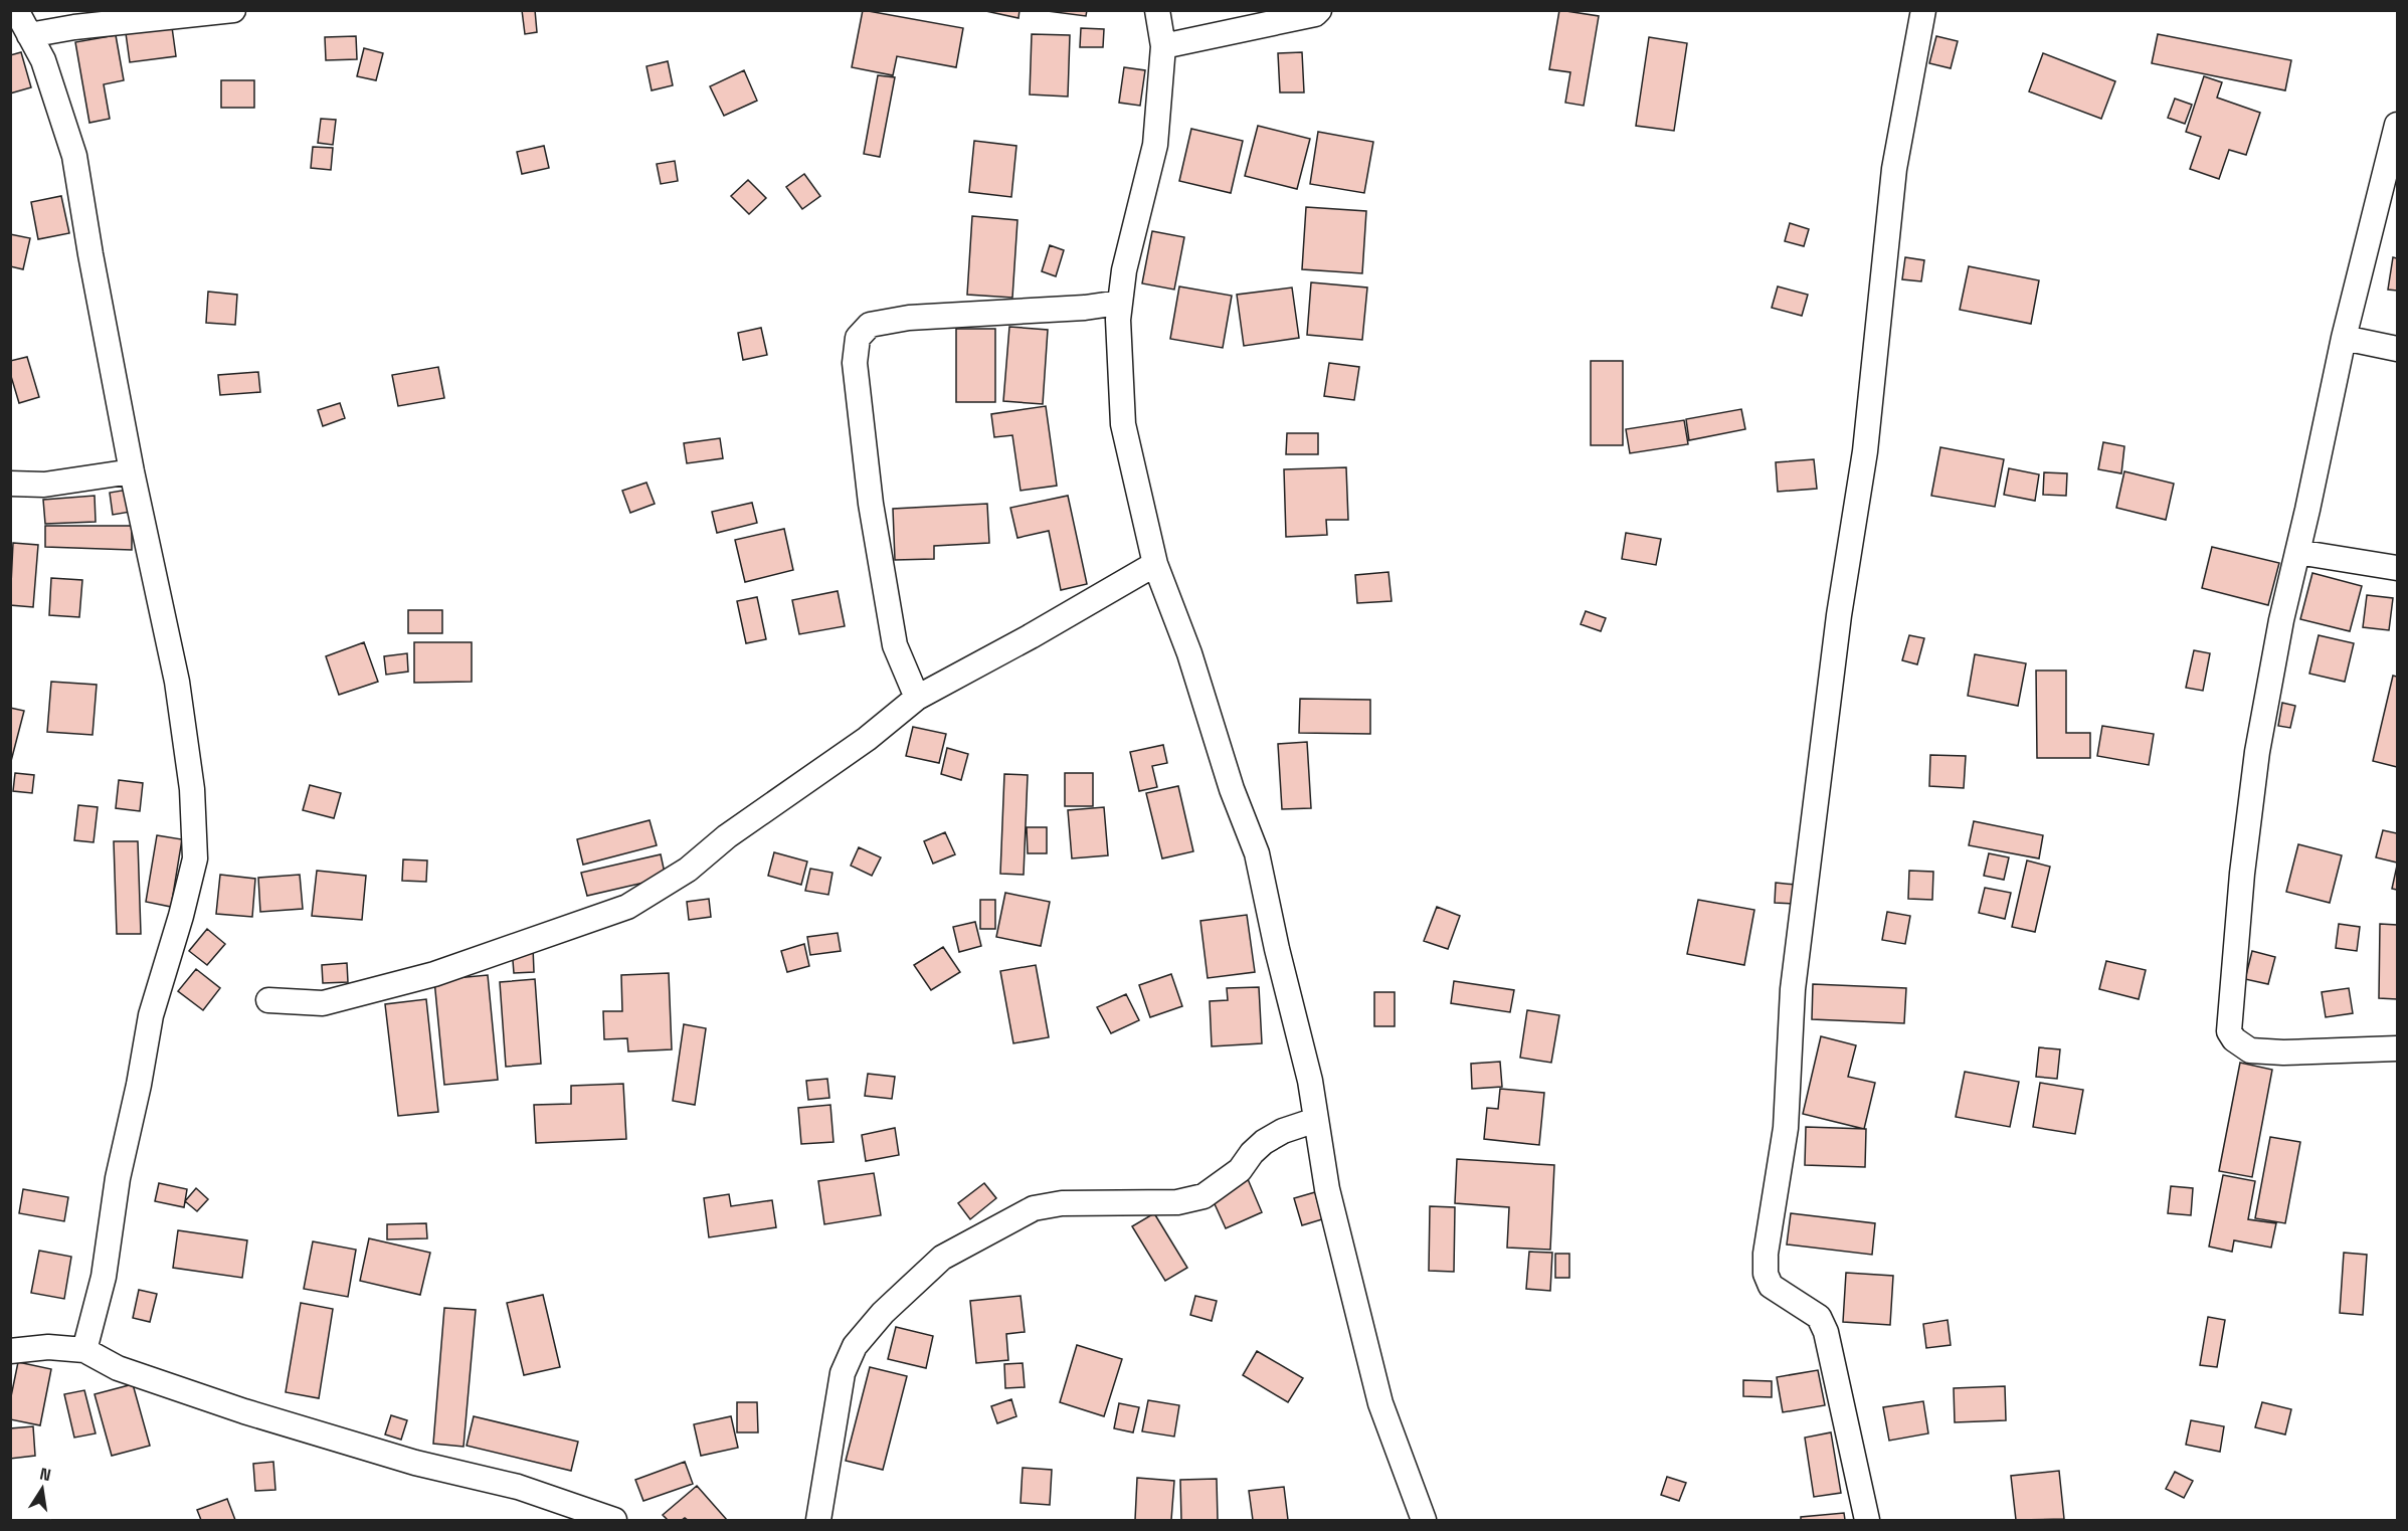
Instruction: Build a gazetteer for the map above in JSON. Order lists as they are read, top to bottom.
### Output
{
  "north": "top"
}
